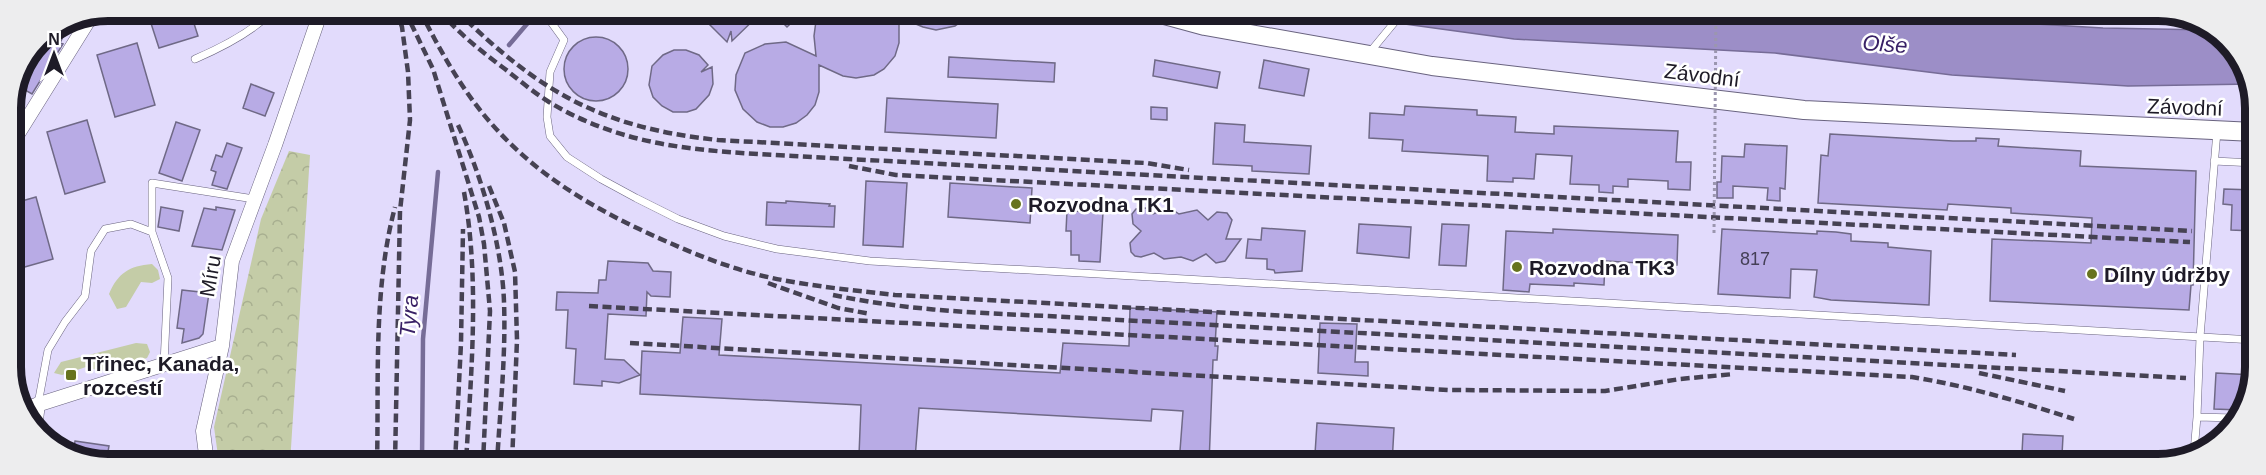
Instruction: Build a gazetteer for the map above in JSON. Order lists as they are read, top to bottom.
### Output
{
  "streets": {
    "street": ["Závodní", "Míru"]
  },
  "water": ["Olše", "Tyra"],
  "places": {
    "other": ["Rozvodna TK1", "Rozvodna TK3", "Dílny údržby"],
    "transit": ["Třinec, Kanada, rozcestí"]
  },
  "house_numbers": ["817"],
  "north": "top"
}
